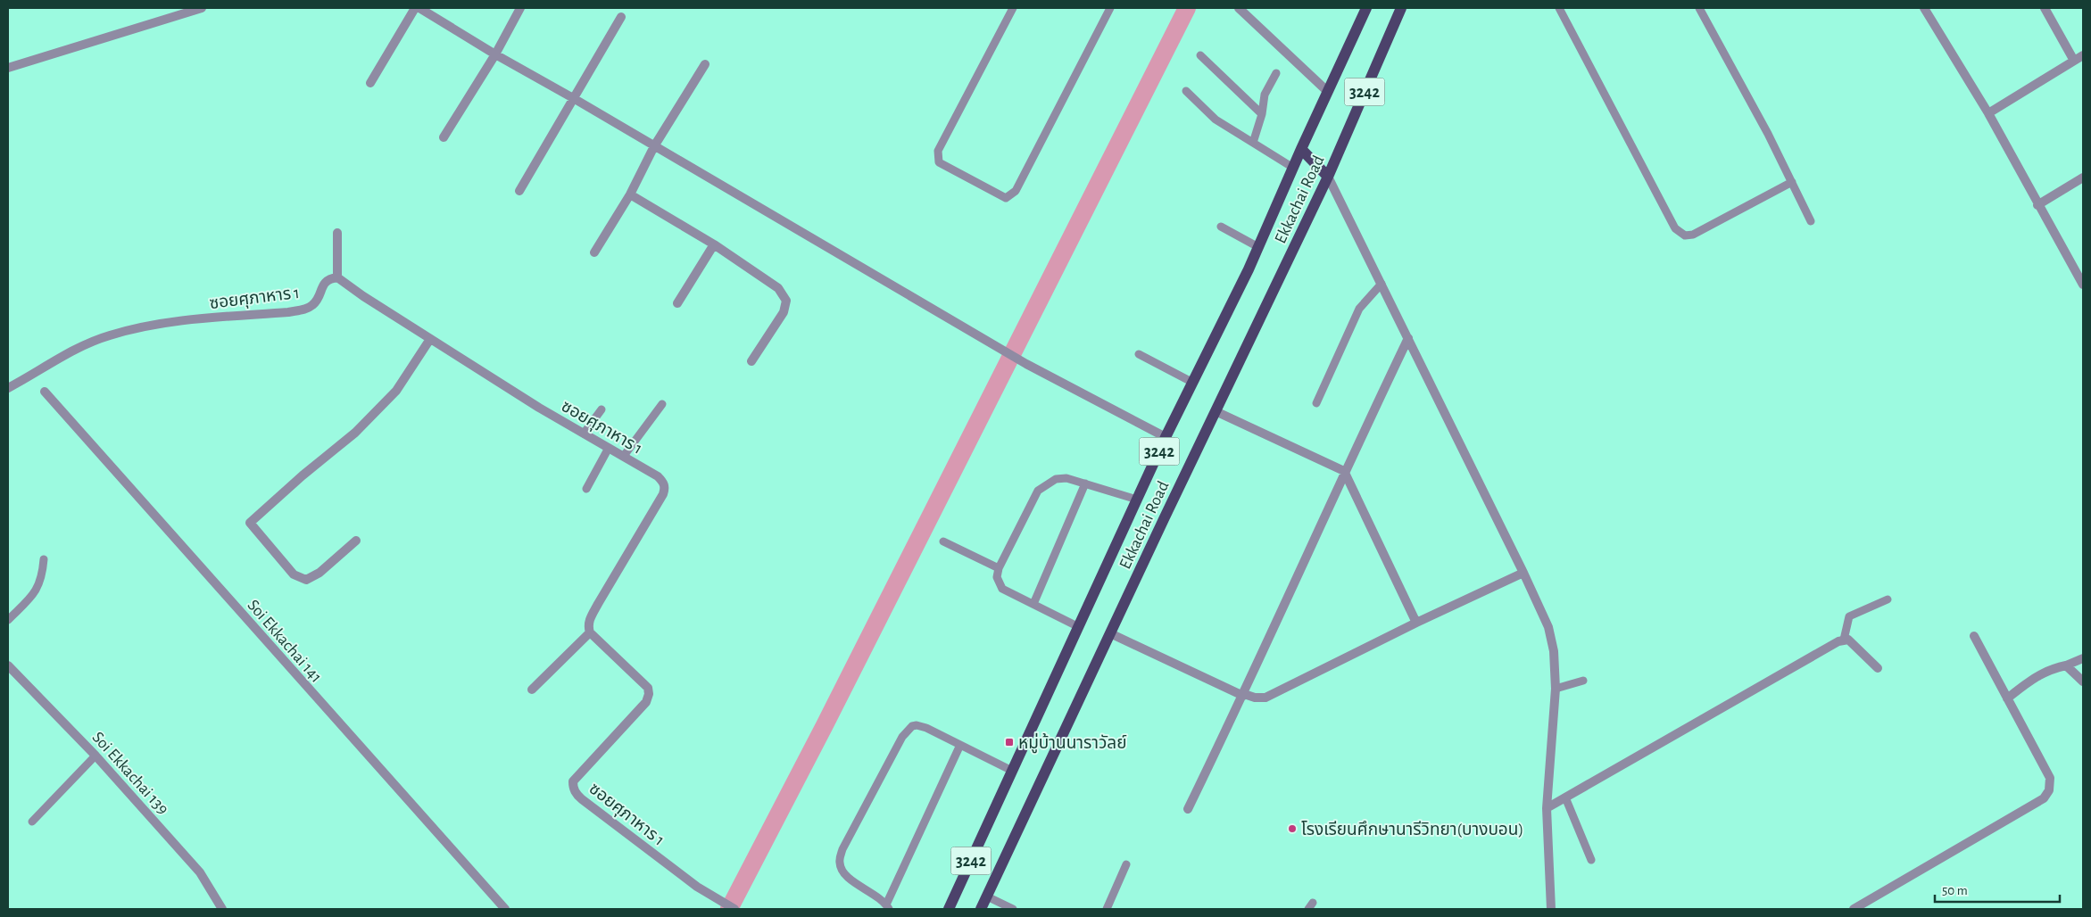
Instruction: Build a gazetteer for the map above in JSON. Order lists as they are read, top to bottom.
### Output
{
  "streets": {
    "main road": ["3242", "Ekkachai Road"],
    "street": ["ซอยศุภาหาร 1", "Soi Ekkachai 141", "Soi Ekkachai 139"]
  },
  "places": {
    "transit": ["หมู่บ้านนาราวัลย์"],
    "other": ["โรงเรียนศึกษานารีวิทยา(บางบอน)"]
  },
  "scale_bar": "50 m"
}
